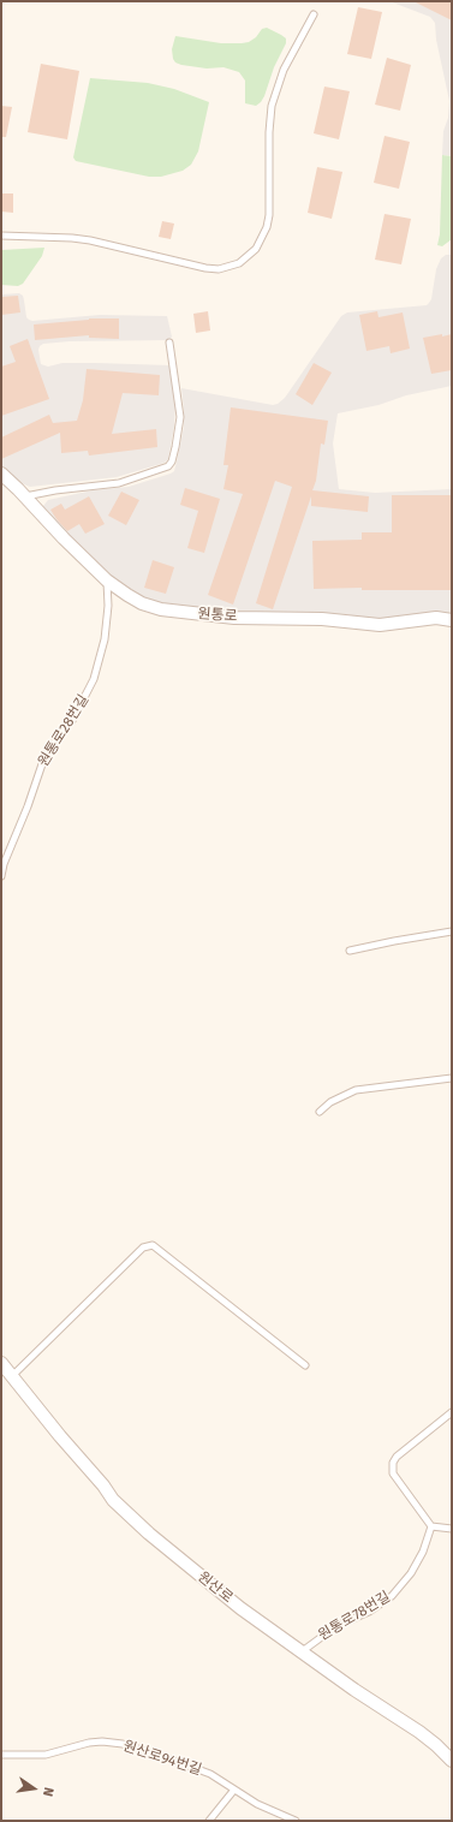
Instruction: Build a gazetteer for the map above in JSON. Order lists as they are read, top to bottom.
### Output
{
  "streets": {
    "street": ["원통로", "원산로"],
    "lane": ["원통로28번길", "원통로78번길", "원산로94번길"]
  },
  "crossings": [
    ["원통로", "원통로28번길"],
    ["원산로", "원통로78번길"]
  ],
  "north": "right"
}
